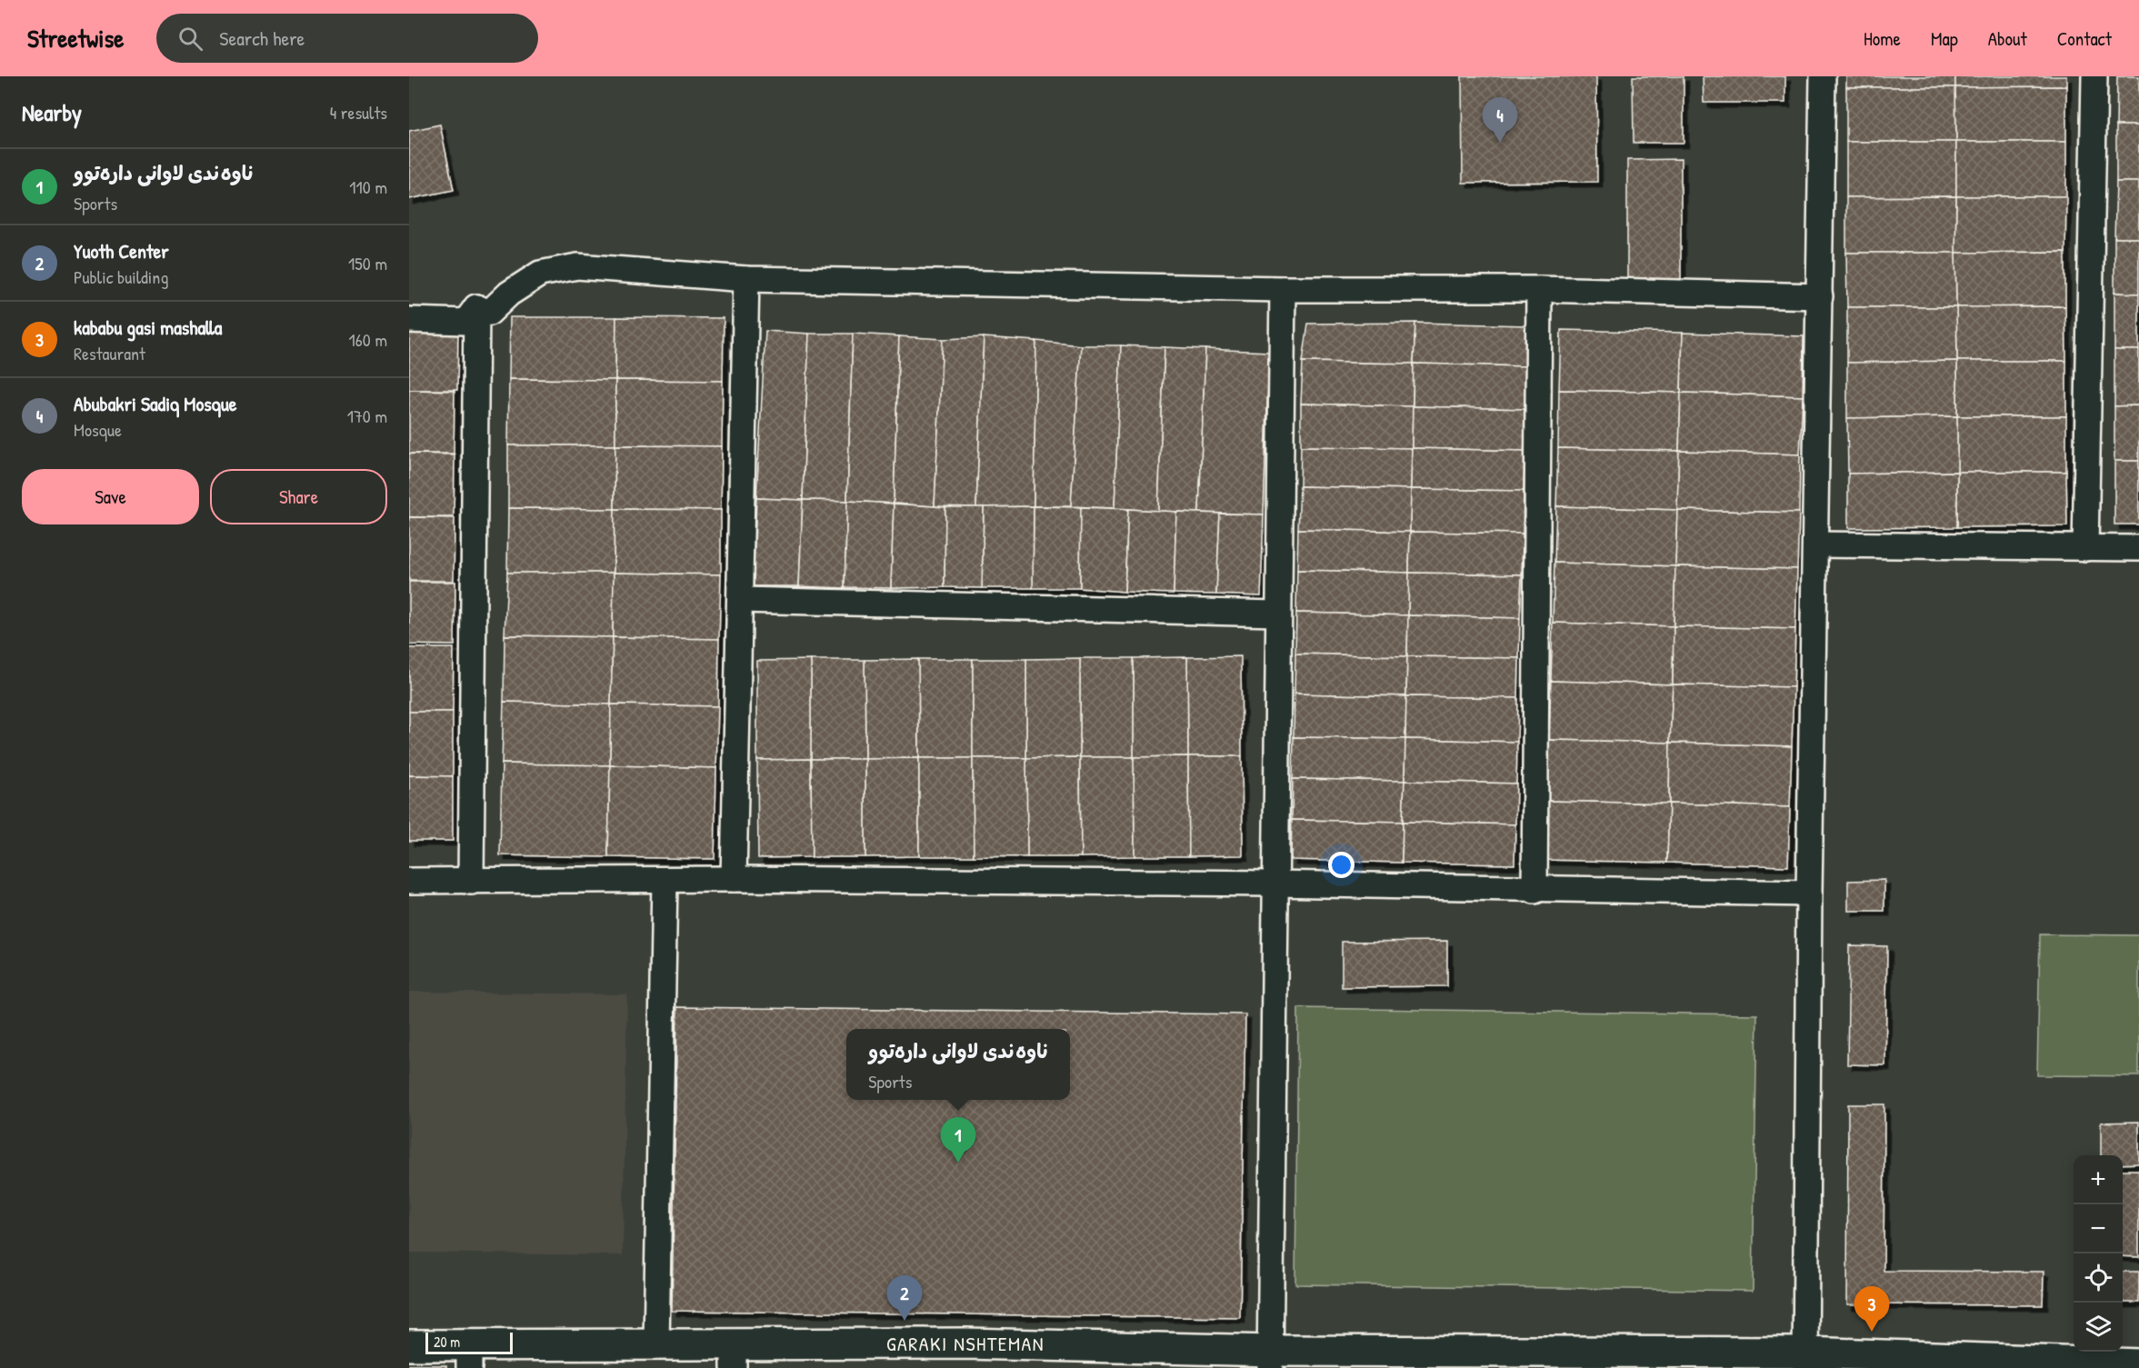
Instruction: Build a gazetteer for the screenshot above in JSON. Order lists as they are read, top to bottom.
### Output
{
  "districts": ["GARAKI NSHTEMAN"],
  "scale_bar": "20 m",
  "page": {
    "header": "Streetwise",
    "search": "Search here",
    "nav": [
      "Home",
      "Map",
      "About",
      "Contact"
    ],
    "heading": ["Nearby", "4 results"],
    "pins": [
      "4",
      "1",
      "2",
      "3"
    ],
    "list": [
      {
        "mark": "1",
        "name": "ناوەندی لاوانی دارەتوو",
        "note": "Sports",
        "value": "110 m"
      },
      {
        "mark": "2",
        "name": "Yuoth Center",
        "note": "Public building",
        "value": "150 m"
      },
      {
        "mark": "3",
        "name": "kababu gasi mashalla",
        "note": "Restaurant",
        "value": "160 m"
      },
      {
        "mark": "4",
        "name": "Abubakri Sadiq Mosque",
        "note": "Mosque",
        "value": "170 m"
      }
    ],
    "buttons": ["Save", "Share"],
    "popup": ["ناوەندی لاوانی دارەتوو", "Sports"],
    "map_buttons": ["+", "−"],
    "scale": "20 m"
  }
}
